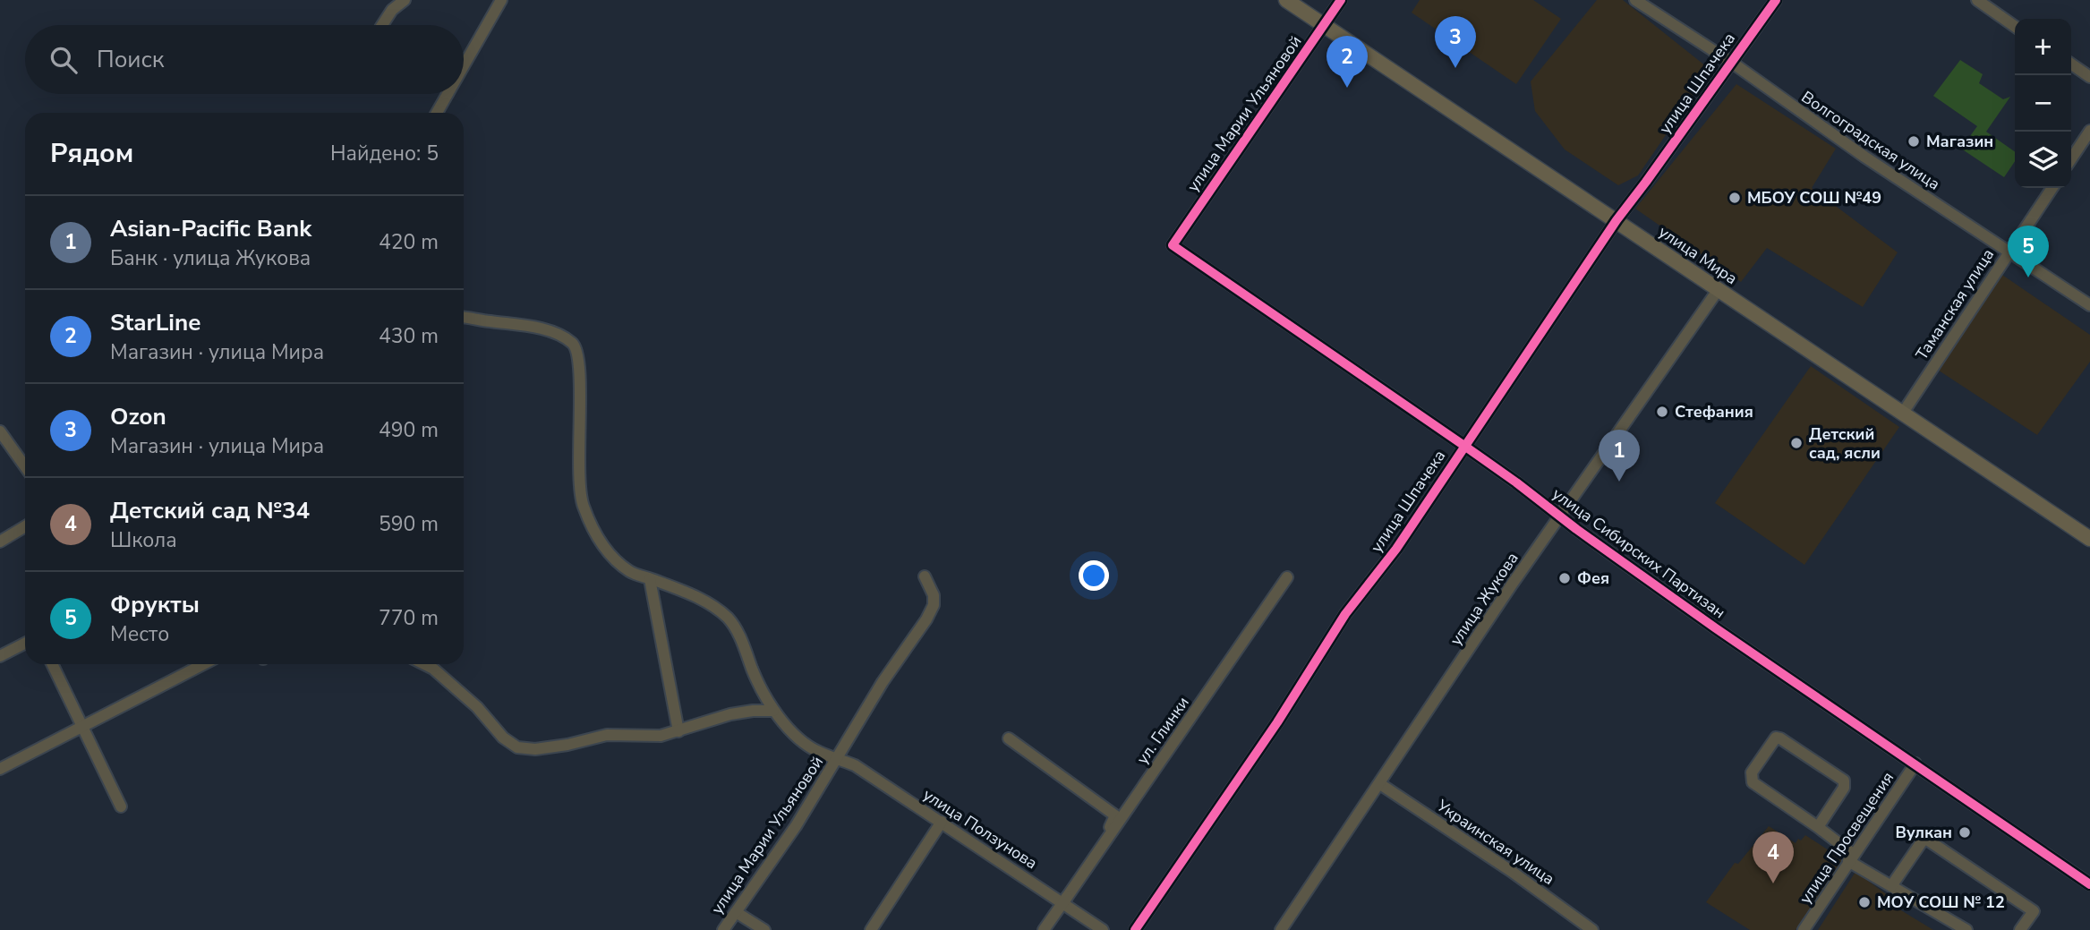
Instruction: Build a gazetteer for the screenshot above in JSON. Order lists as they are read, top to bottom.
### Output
{
  "streets": {
    "main road": ["улица Мира"],
    "street": [
      "улица Шпачека",
      "улица Марии Ульяновой",
      "Волгоградская улица",
      "Таманская улица",
      "улица Сибирских Партизан",
      "улица Жукова",
      "ул. Глинки",
      "улица Ползунова",
      "улица Просвещения",
      "Украинская улица"
    ]
  },
  "crossings": [
    ["улица Шпачека", "Волгоградская улица"],
    ["улица Шпачека", "улица Мира"],
    ["улица Шпачека", "улица Сибирских Партизан"],
    ["улица Марии Ульяновой", "улица Мира"],
    ["улица Марии Ульяновой", "улица Сибирских Партизан"],
    ["улица Марии Ульяновой", "улица Ползунова"],
    ["Волгоградская улица", "Таманская улица"],
    ["улица Мира", "Таманская улица"],
    ["улица Мира", "улица Жукова"],
    ["улица Сибирских Партизан", "улица Жукова"],
    ["улица Сибирских Партизан", "улица Просвещения"],
    ["улица Жукова", "Украинская улица"],
    ["ул. Глинки", "улица Ползунова"]
  ],
  "places": [
    "Магазин",
    "МБОУ СОШ №49",
    "Стефания",
    "Детский сад, ясли",
    "Фея",
    "Вулкан",
    "МОУ СОШ № 12"
  ],
  "page": {
    "pins": [
      "3",
      "2",
      "5",
      "1",
      "4"
    ],
    "map_buttons": ["+", "−"],
    "search": "Поиск",
    "heading": ["Рядом", "Найдено: 5"],
    "list": [
      {
        "mark": "1",
        "name": "Asian-Pacific Bank",
        "note": "Банк · улица Жукова",
        "value": "420 m"
      },
      {
        "mark": "2",
        "name": "StarLine",
        "note": "Магазин · улица Мира",
        "value": "430 m"
      },
      {
        "mark": "3",
        "name": "Ozon",
        "note": "Магазин · улица Мира",
        "value": "490 m"
      },
      {
        "mark": "4",
        "name": "Детский сад №34",
        "note": "Школа",
        "value": "590 m"
      },
      {
        "mark": "5",
        "name": "Фрукты",
        "note": "Место",
        "value": "770 m"
      }
    ]
  }
}
